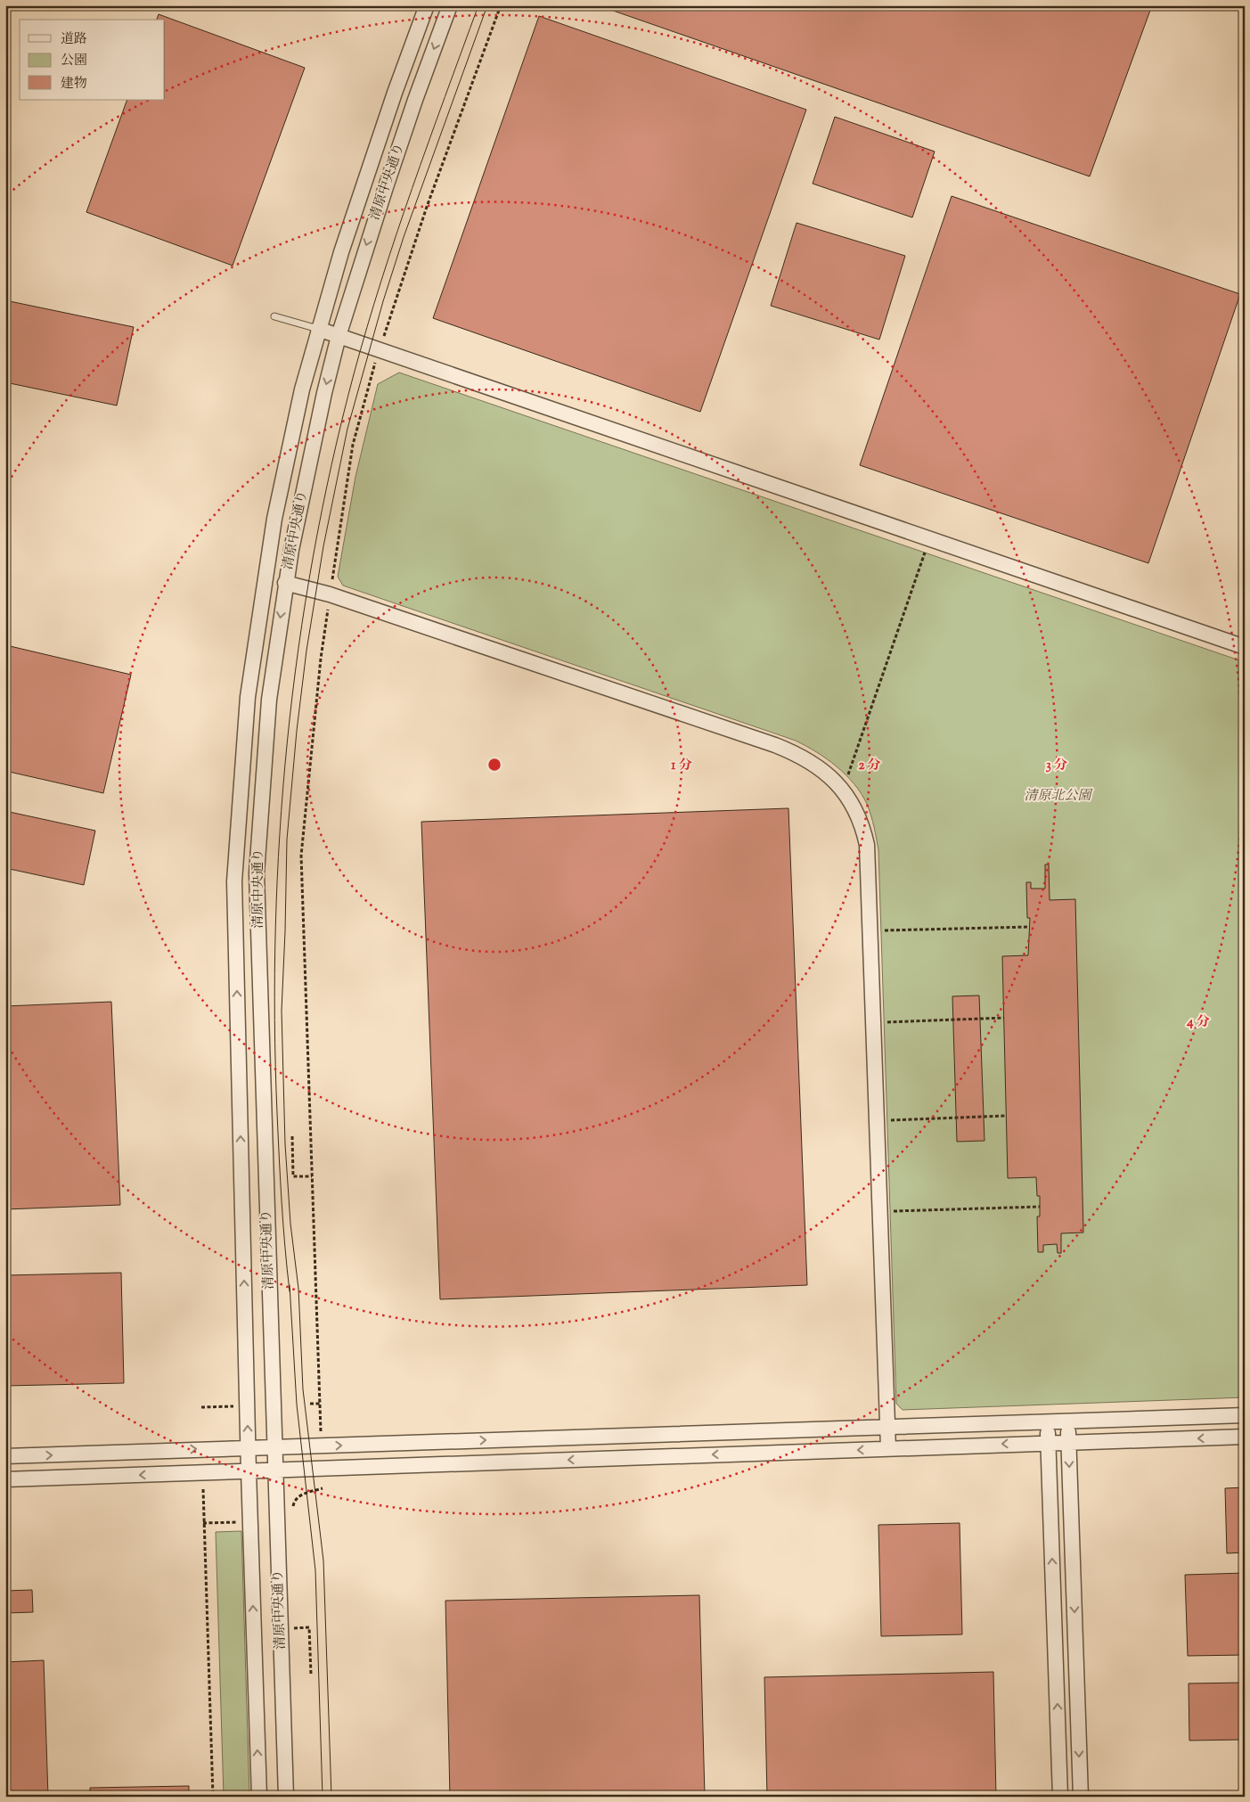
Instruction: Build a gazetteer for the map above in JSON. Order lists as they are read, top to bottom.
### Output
{
  "streets": {
    "street": ["清原中央通り"]
  },
  "parks": ["清原北公園"],
  "legend": ["道路", "公園", "建物"],
  "rings": [
    "1 分",
    "2 分",
    "3 分",
    "4 分"
  ]
}
